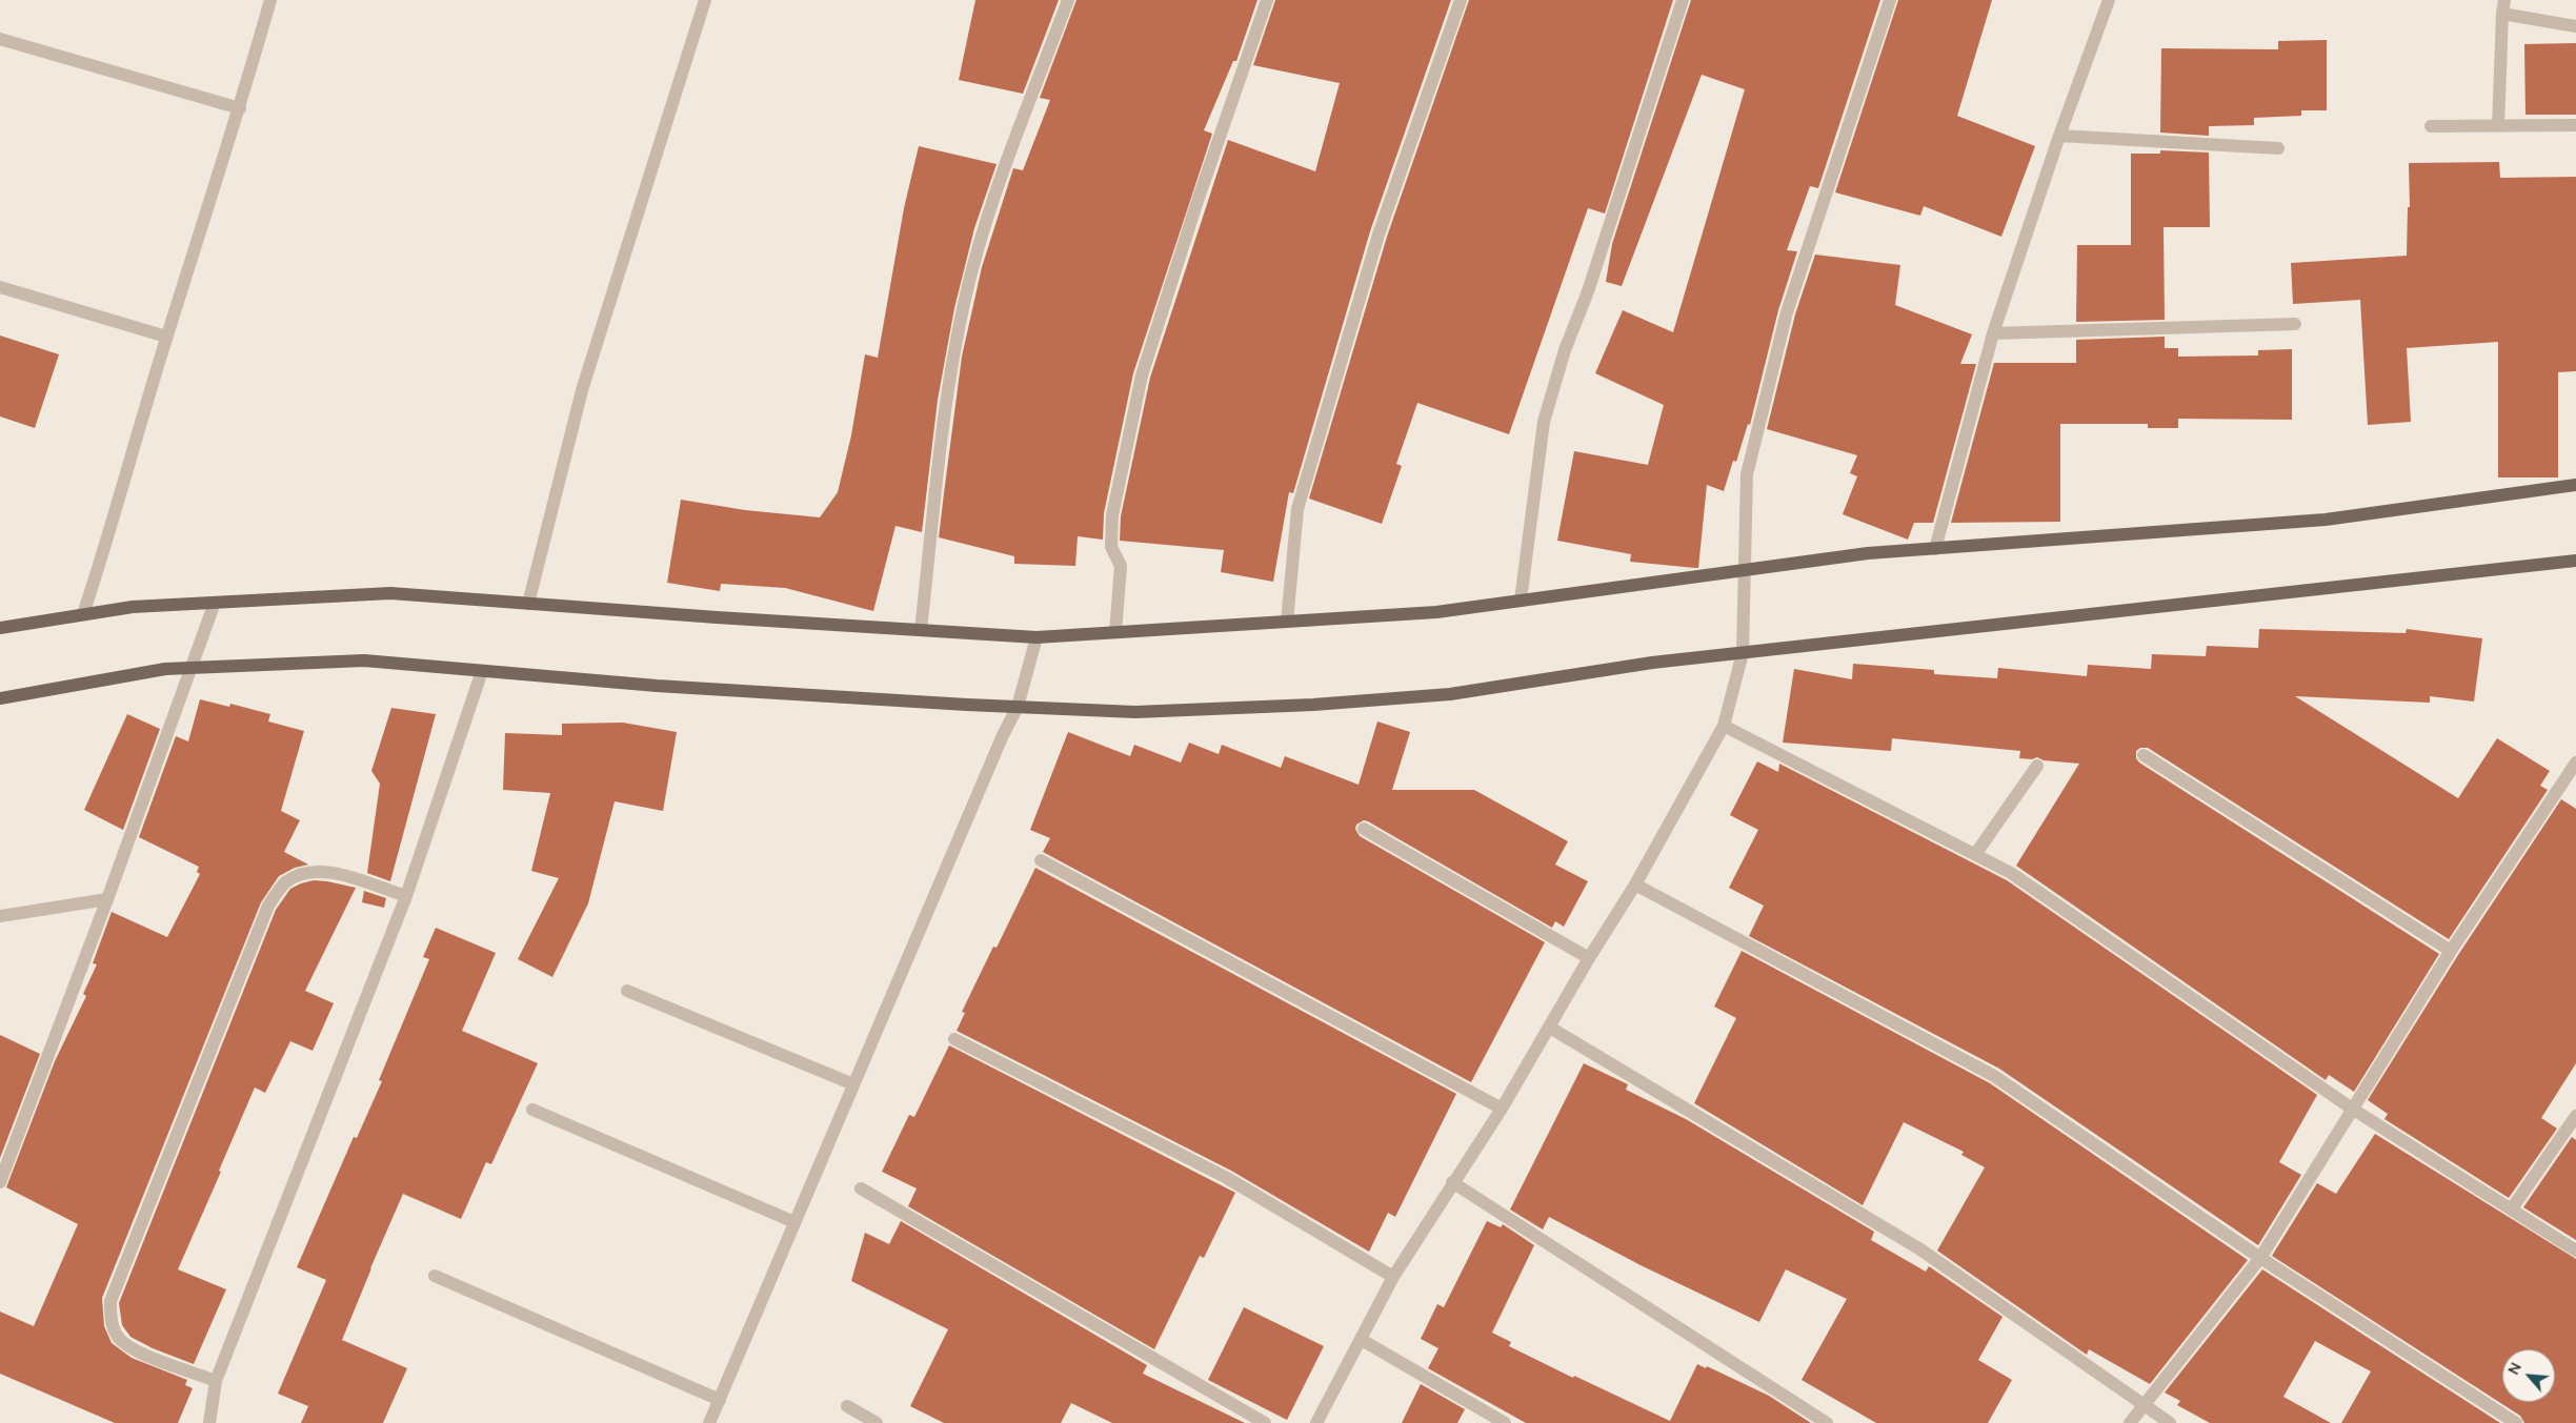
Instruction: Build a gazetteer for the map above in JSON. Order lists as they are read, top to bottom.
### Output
{
  "north": "top left"
}
